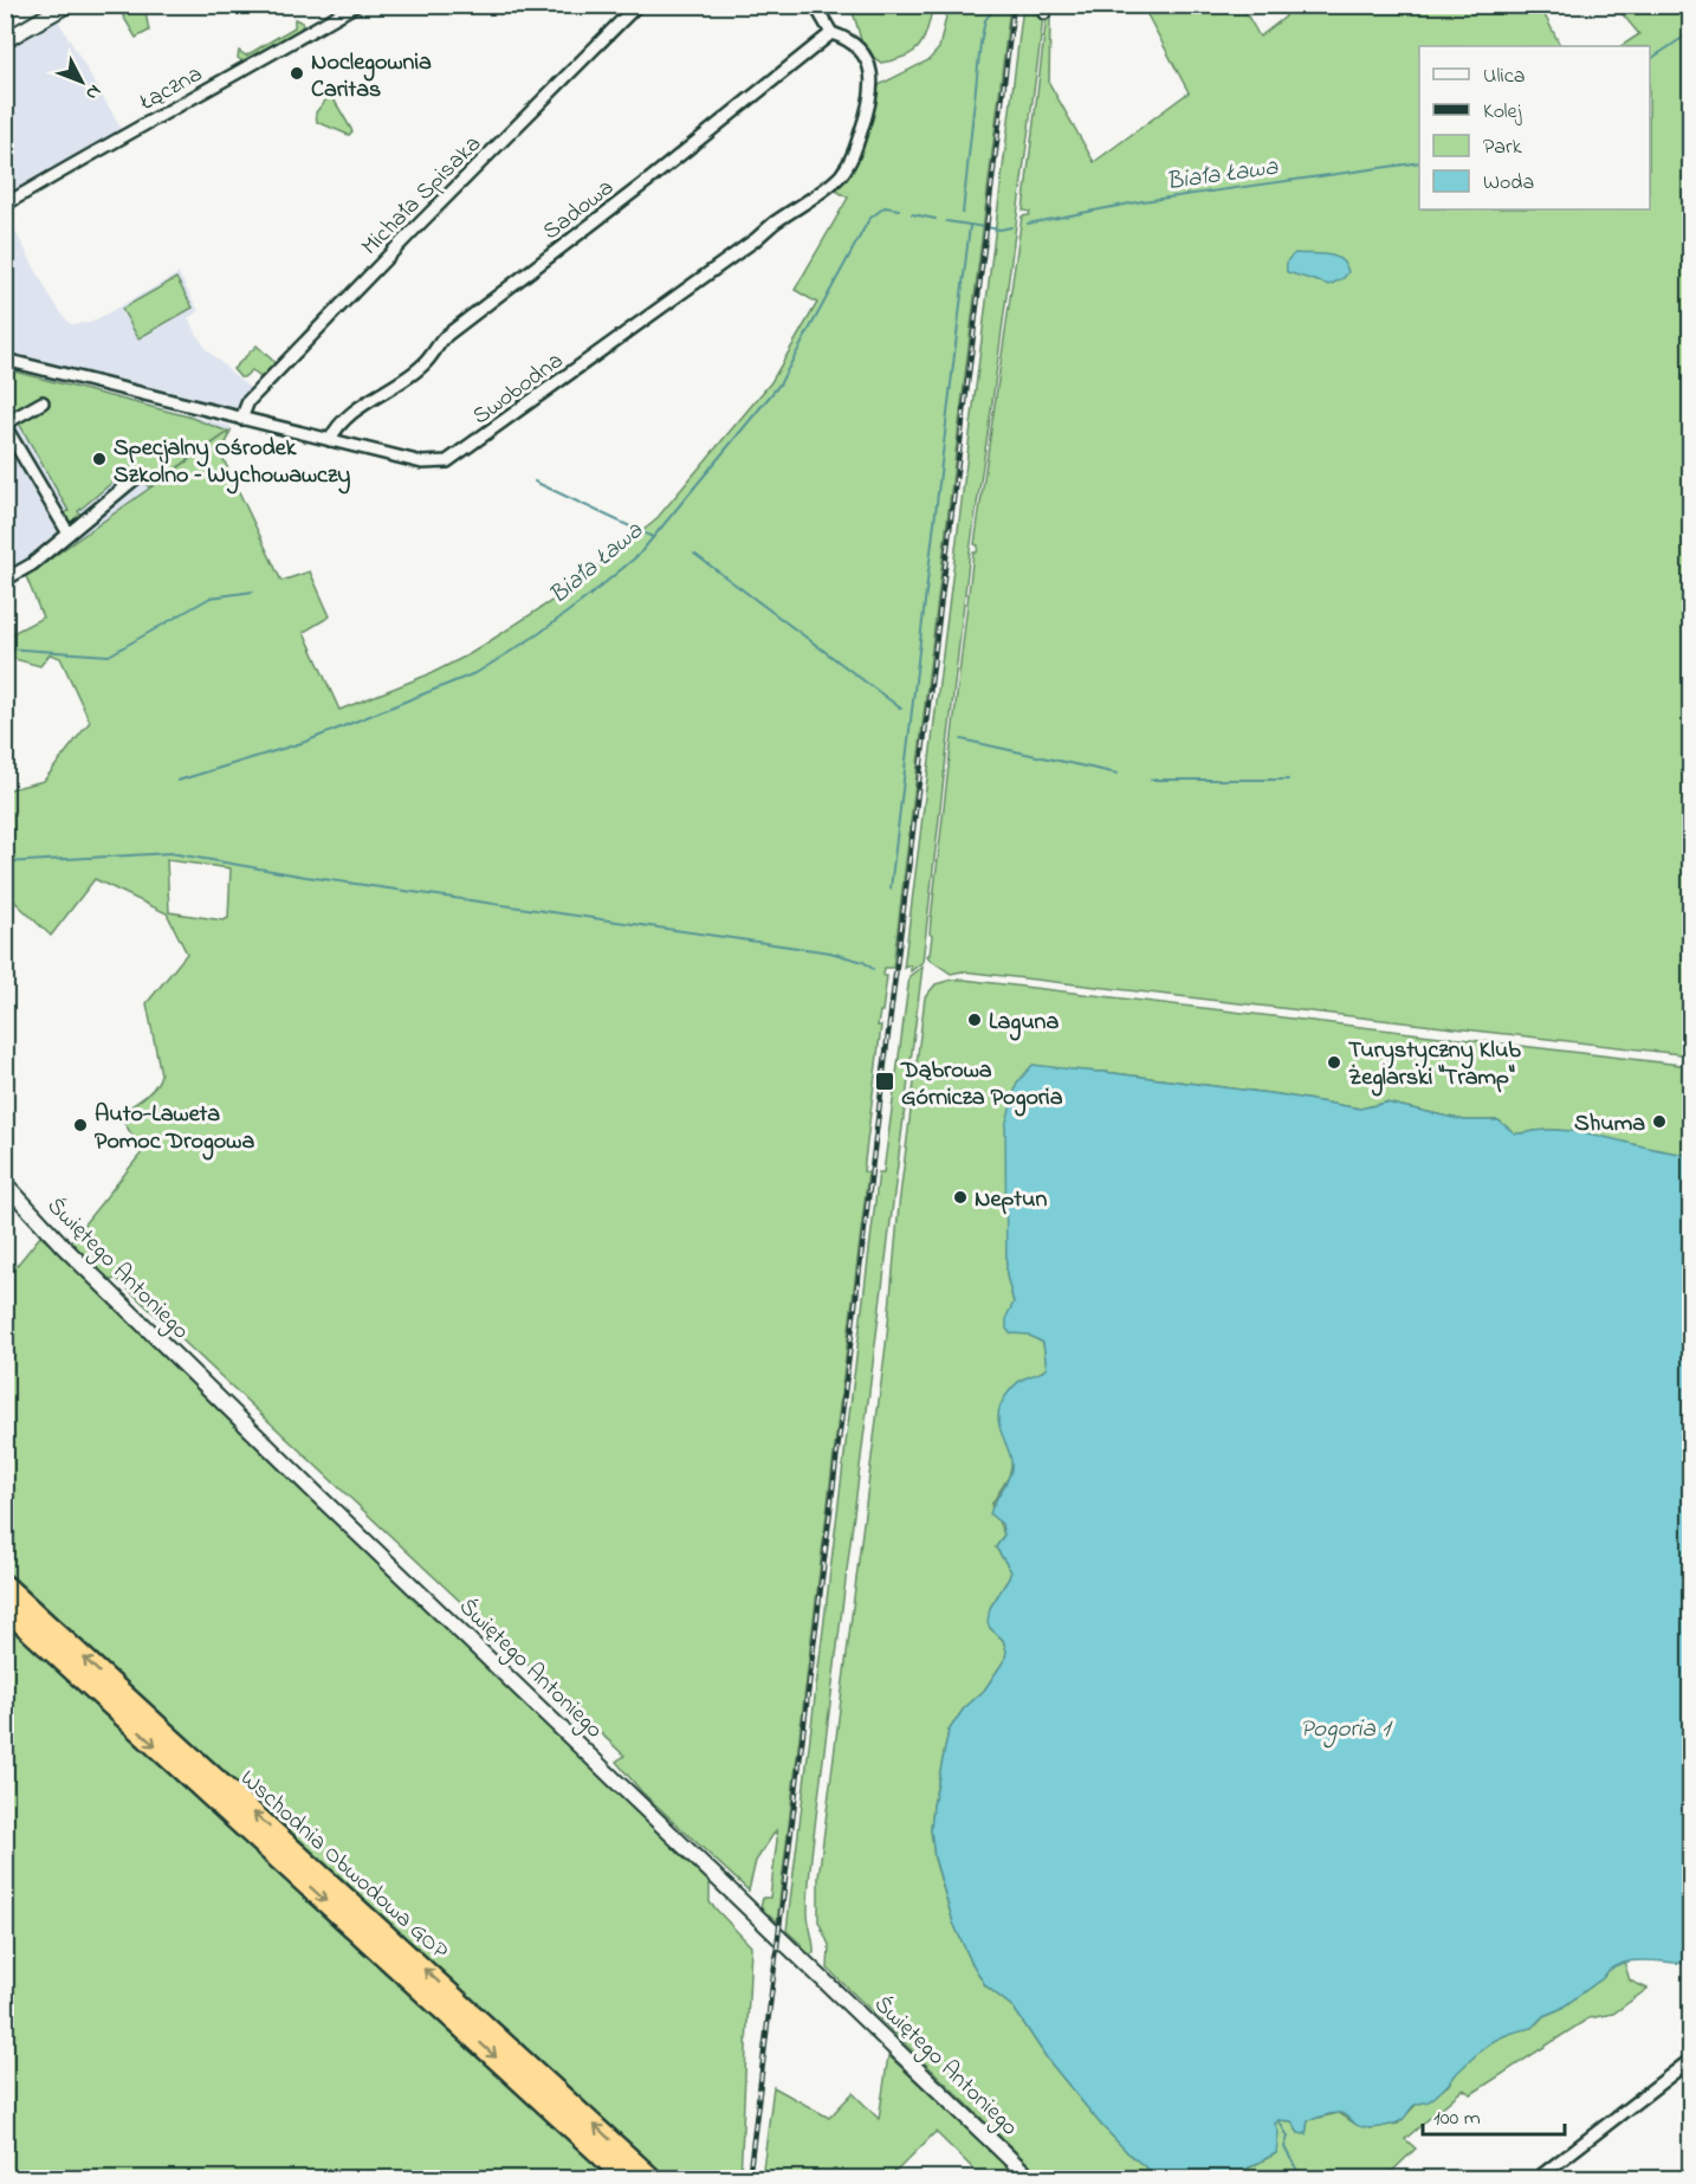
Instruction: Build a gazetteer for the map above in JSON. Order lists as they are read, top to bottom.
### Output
{
  "streets": {
    "highway": ["Wschodnia Obwodowa GOP"],
    "street": [
      "Łączna",
      "Michała Spisaka",
      "Sadowa",
      "Swobodna",
      "Świętego Antoniego"
    ]
  },
  "crossings": [
    ["Michała Spisaka", "Swobodna"],
    ["Sadowa", "Swobodna"]
  ],
  "water": ["Biała Ława", "Pogoria 1"],
  "places": {
    "other": [
      "Noclegownia Caritas",
      "Specjalny Ośrodek Szkolno – Wychowawczy",
      "Laguna",
      "Turystyczny Klub Żeglarski \"Tramp\"",
      "Shuma",
      "Auto-Laweta Pomoc Drogowa",
      "Neptun"
    ],
    "transit": ["Dąbrowa Górnicza Pogoria"]
  },
  "legend": [
    "Ulica",
    "Kolej",
    "Park",
    "Woda"
  ],
  "scale_bar": "100 m",
  "north": "bottom right"
}
